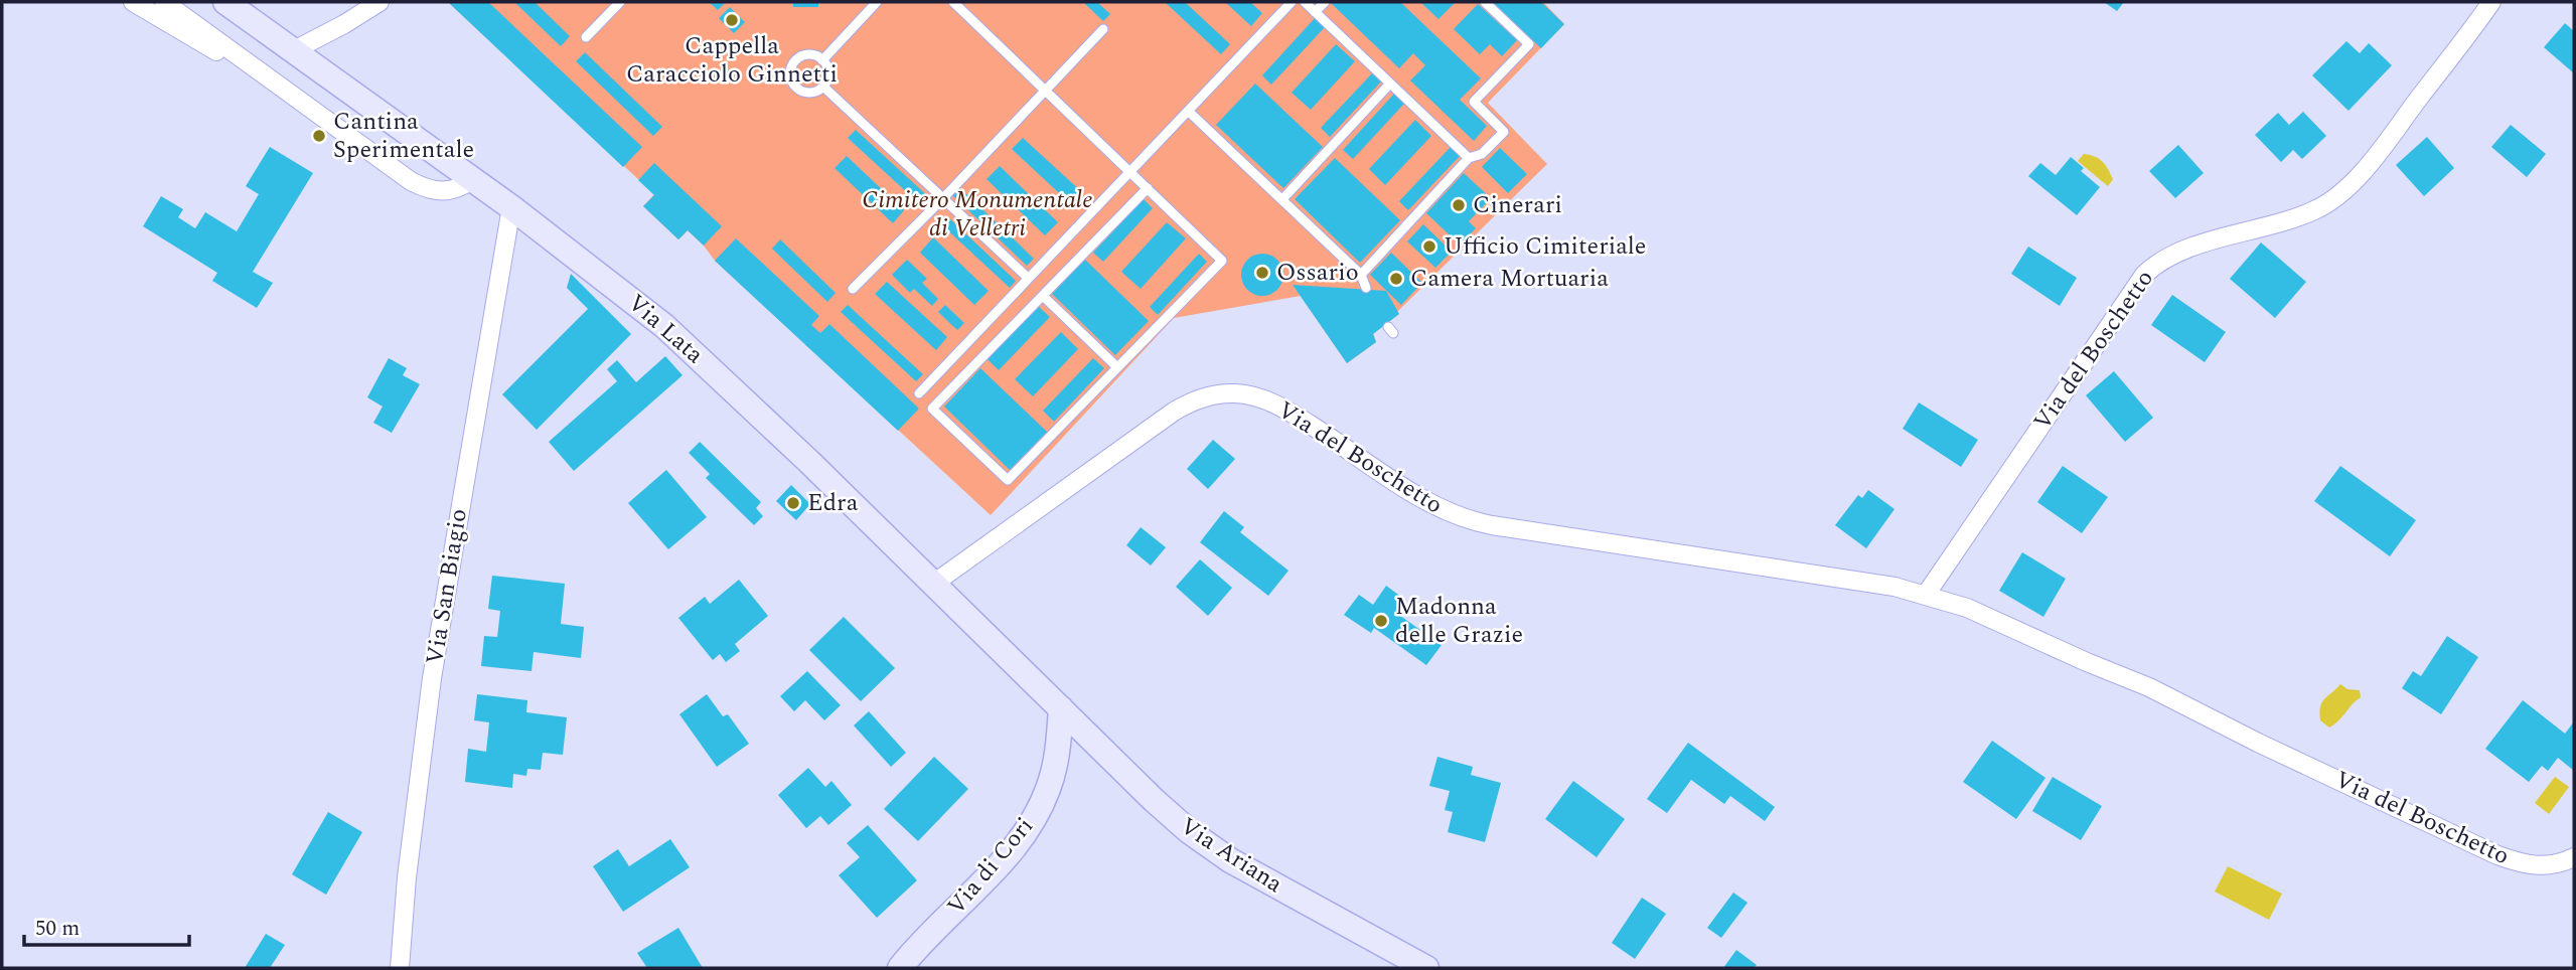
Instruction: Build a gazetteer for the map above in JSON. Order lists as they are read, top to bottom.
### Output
{
  "streets": {
    "main road": ["Via Lata", "Via Ariana", "Via di Cori"],
    "street": ["Via del Boschetto", "Via San Biagio"]
  },
  "crossings": [
    ["Via Lata", "Via del Boschetto"],
    ["Via Lata", "Via San Biagio"],
    ["Via Lata", "Via Ariana"],
    ["Via Lata", "Via di Cori"],
    ["Via Ariana", "Via di Cori"]
  ],
  "parks": ["Cimitero Monumentale di Velletri"],
  "places": [
    "Cappella Caracciolo Ginnetti",
    "Cantina Sperimentale",
    "Cinerari",
    "Ufficio Cimiteriale",
    "Ossario",
    "Camera Mortuaria",
    "Edra",
    "Madonna delle Grazie"
  ],
  "scale_bar": "50 m"
}
